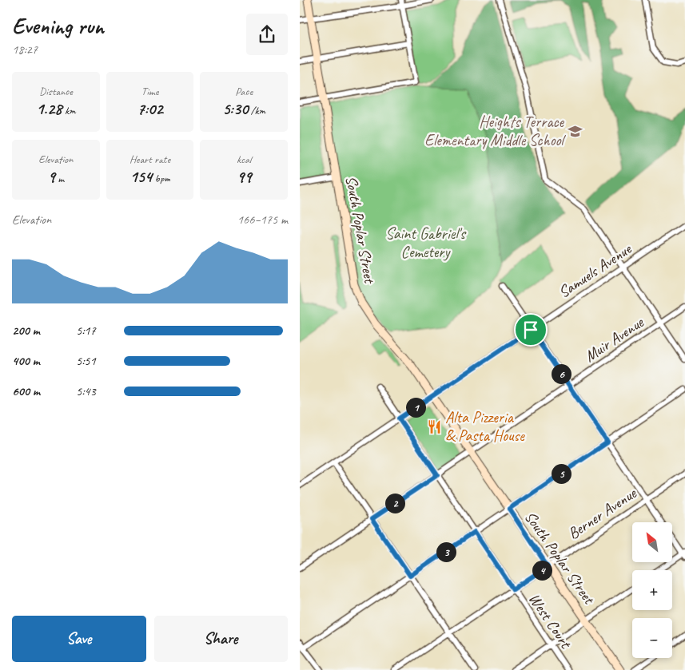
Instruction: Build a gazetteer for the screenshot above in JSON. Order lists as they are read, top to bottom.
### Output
{
  "streets": {
    "main road": ["South Poplar Street"],
    "street": [
      "Samuels Avenue",
      "Muir Avenue",
      "Berner Avenue",
      "West Court"
    ]
  },
  "crossings": [
    ["South Poplar Street", "Samuels Avenue"],
    ["South Poplar Street", "Muir Avenue"],
    ["South Poplar Street", "Berner Avenue"],
    ["Samuels Avenue", "West Court"],
    ["Muir Avenue", "West Court"],
    ["Berner Avenue", "West Court"]
  ],
  "parks": ["Saint Gabriel's Cemetery"],
  "places": {
    "school or university": ["Heights Terrace Elementary Middle School"],
    "restaurant": ["Alta Pizzeria & Pasta House"]
  },
  "north": "top left",
  "page": {
    "heading": ["Evening run", "18:27"],
    "stats": [
      ["Distance", "1.28 km"],
      ["Time", "7:02"],
      ["Pace", "5:30 /km"],
      ["Elevation", "9 m"],
      ["Heart rate", "154 bpm"],
      ["kcal", "99"]
    ],
    "chart": ["Elevation", "166–175 m"],
    "list": [
      {
        "name": "200 m",
        "note": "5:17"
      },
      {
        "name": "400 m",
        "note": "5:51"
      },
      {
        "name": "600 m",
        "note": "5:43"
      }
    ],
    "pins": [
      "6",
      "1",
      "5",
      "2",
      "3",
      "4"
    ],
    "map_buttons": ["+", "−"],
    "buttons": ["Save", "Share"]
  }
}
